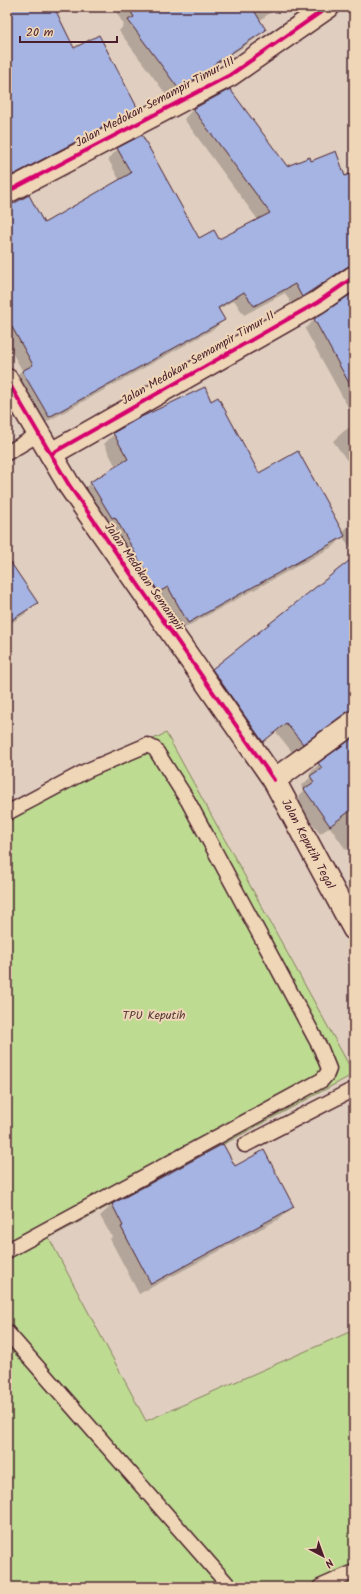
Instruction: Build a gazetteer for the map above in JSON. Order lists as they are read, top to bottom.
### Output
{
  "streets": {
    "street": [
      "Jalan Medokan Semampir Timur III",
      "Jalan Medokan Semampir Timur II",
      "Jalan Medokan Semampir",
      "Jalan Keputih Tegal"
    ]
  },
  "crossings": [
    ["Jalan Medokan Semampir Timur II", "Jalan Medokan Semampir"],
    ["Jalan Medokan Semampir", "Jalan Keputih Tegal"]
  ],
  "parks": ["TPU Keputih"],
  "scale_bar": "20 m",
  "north": "bottom right"
}
